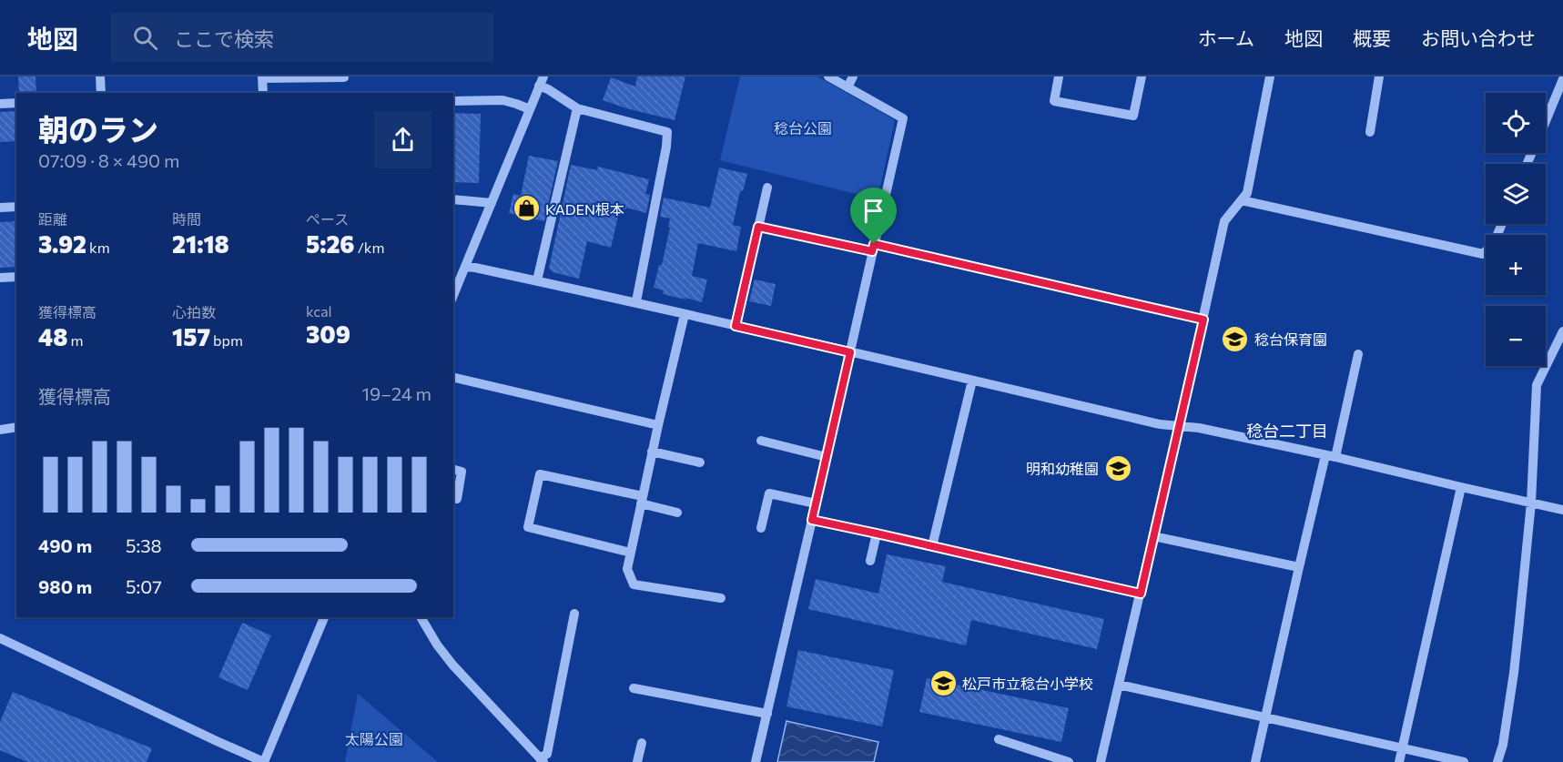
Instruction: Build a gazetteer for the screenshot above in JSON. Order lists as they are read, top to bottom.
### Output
{
  "districts": ["稔台二丁目"],
  "parks": ["稔台公園", "太陽公園"],
  "places": {
    "shop": ["KADEN根本"],
    "school or university": ["稔台保育園", "明和幼稚園", "松戸市立稔台小学校"]
  },
  "page": {
    "header": "地図",
    "search": "ここで検索",
    "nav": [
      "ホーム",
      "地図",
      "概要",
      "お問い合わせ"
    ],
    "map_buttons": ["+", "−"],
    "heading": ["朝のラン", "07:09 · 8 × 490 m"],
    "stats": [
      ["距離", "3.92 km"],
      ["時間", "21:18"],
      ["ペース", "5:26 /km"],
      ["獲得標高", "48 m"],
      ["心拍数", "157 bpm"],
      ["kcal", "309"]
    ],
    "chart": ["獲得標高", "19–24 m"],
    "list": [
      {
        "name": "490 m",
        "note": "5:38"
      },
      {
        "name": "980 m",
        "note": "5:07"
      }
    ]
  }
}
